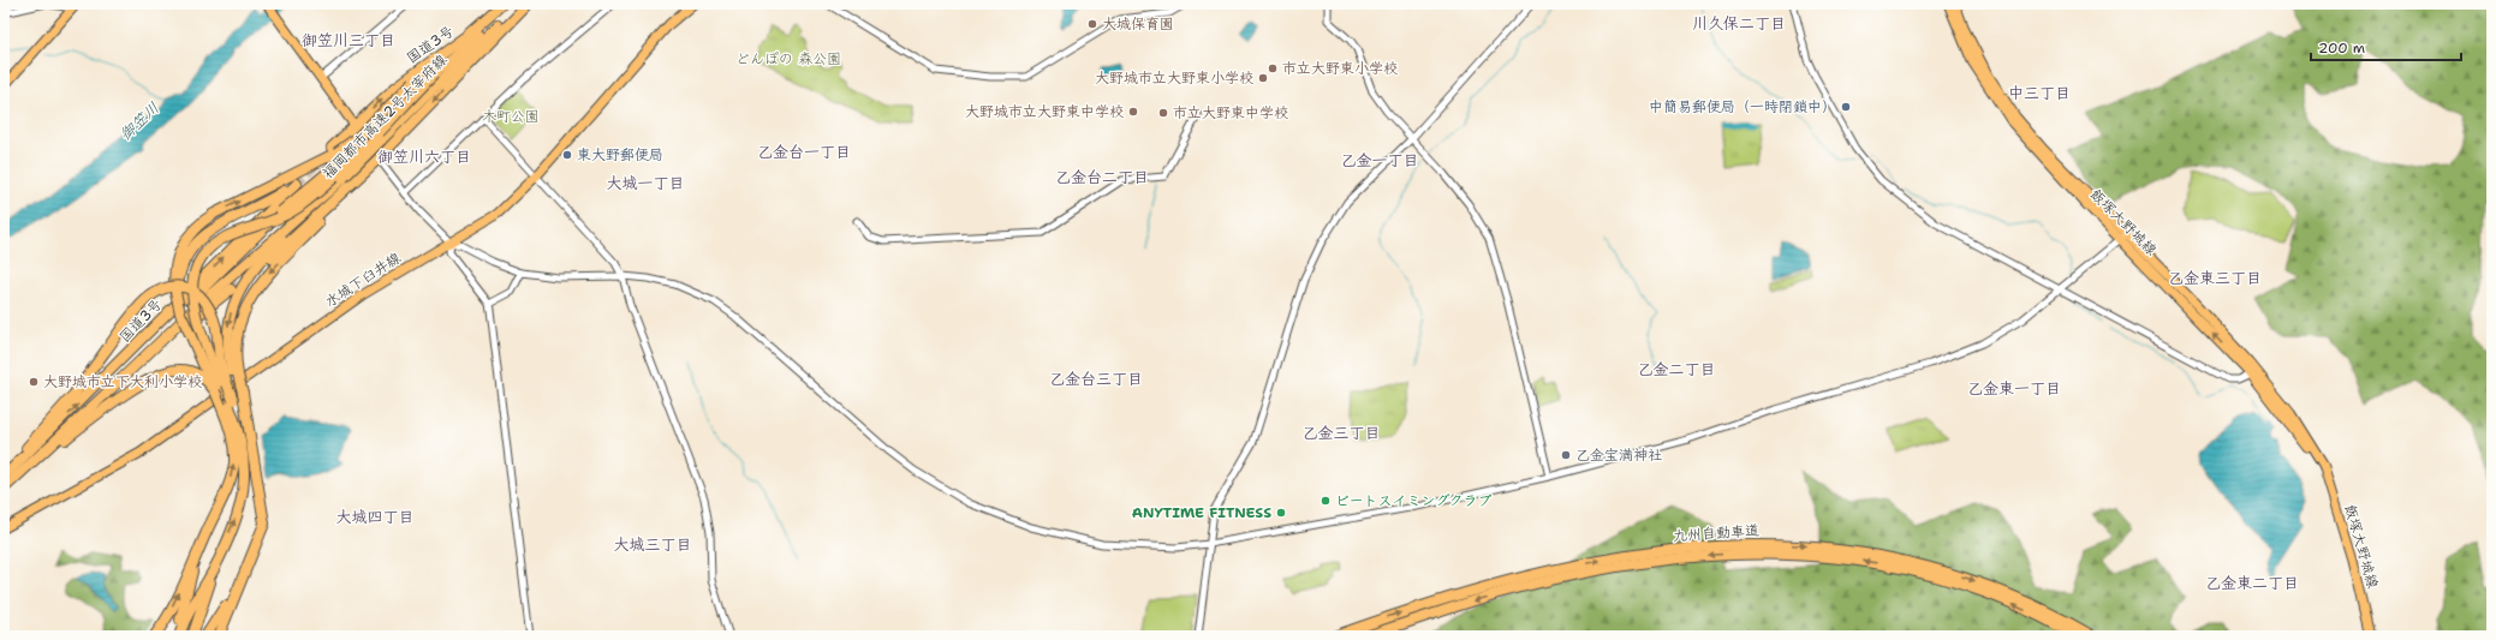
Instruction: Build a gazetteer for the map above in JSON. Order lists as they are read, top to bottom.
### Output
{
  "streets": {
    "highway": ["国道3号", "福岡都市高速2号太宰府線", "九州自動車道"],
    "main road": ["飯塚大野城線", "水城下臼井線"]
  },
  "districts": [
    "川久保二丁目",
    "御笠川三丁目",
    "中三丁目",
    "乙金台一丁目",
    "御笠川六丁目",
    "乙金一丁目",
    "乙金台二丁目",
    "大城一丁目",
    "乙金東三丁目",
    "乙金二丁目",
    "乙金台三丁目",
    "乙金東一丁目",
    "乙金三丁目",
    "大城四丁目",
    "大城三丁目",
    "乙金東二丁目"
  ],
  "water": ["御笠川"],
  "parks": ["どんぽの 森公園", "木町公園"],
  "places": [
    "大城保育園",
    "市立大野東小学校",
    "大野城市立大野東小学校",
    "中簡易郵便局（一時閉鎖中）",
    "大野城市立大野東中学校",
    "市立大野東中学校",
    "東大野郵便局",
    "大野城市立下大利小学校",
    "乙金宝満神社",
    "ビートスイミングクラブ",
    "ANYTIME FITNESS"
  ],
  "scale_bar": "200 m"
}
